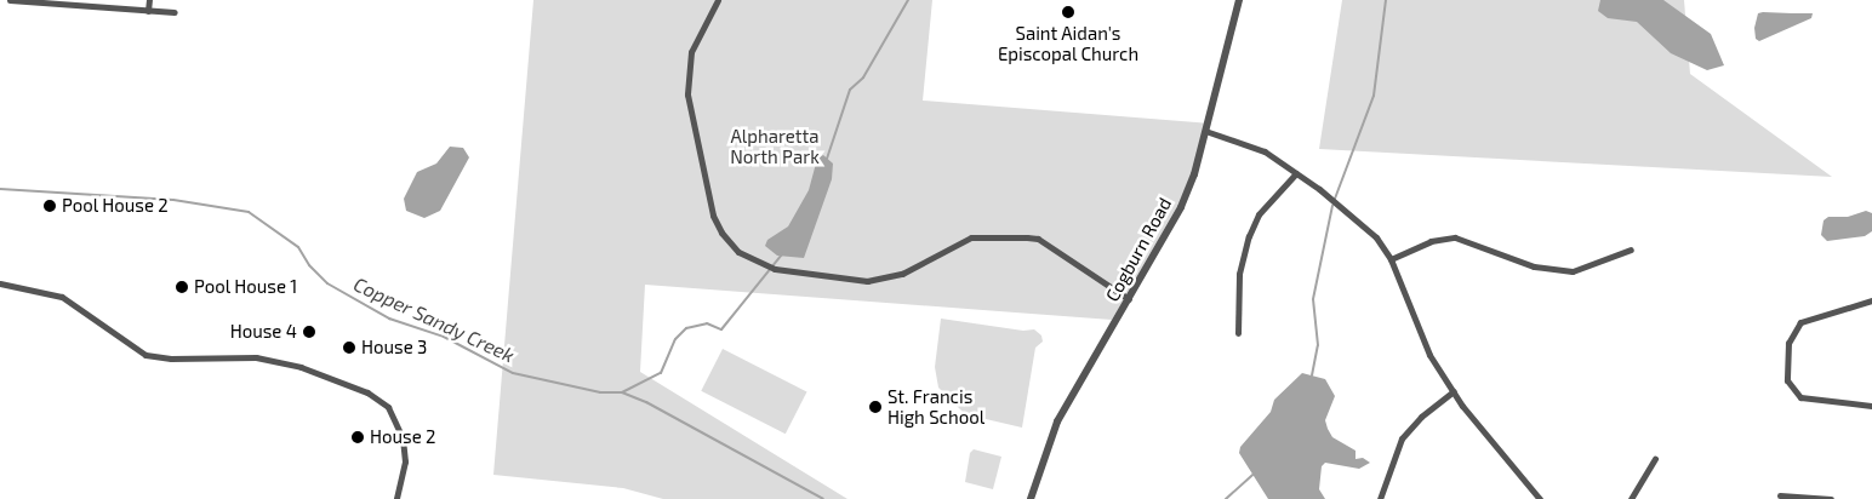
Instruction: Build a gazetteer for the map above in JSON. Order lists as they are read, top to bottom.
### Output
{
  "streets": {
    "street": ["Cogburn Road"]
  },
  "water": ["Copper Sandy Creek"],
  "parks": ["Alpharetta North Park"],
  "places": [
    "Saint Aidan's Episcopal Church",
    "Pool House 2",
    "Pool House 1",
    "House 4",
    "House 3",
    "St. Francis High School",
    "House 2"
  ]
}
